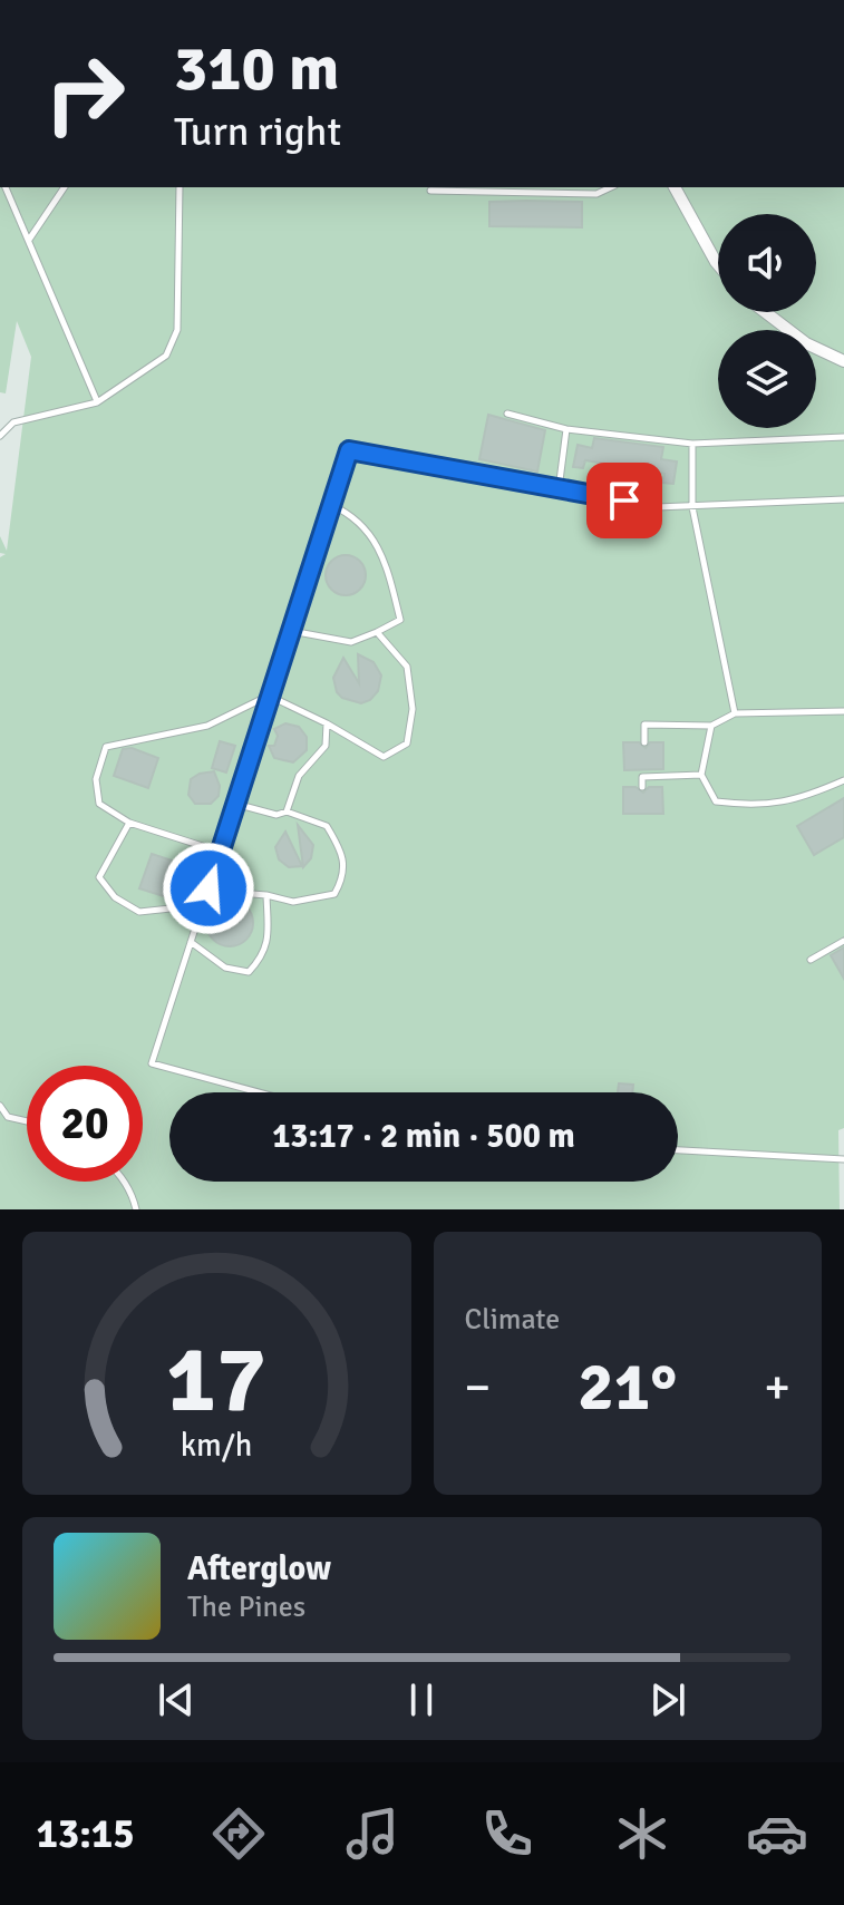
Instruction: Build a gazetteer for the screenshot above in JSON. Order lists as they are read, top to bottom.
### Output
{
  "page": {
    "turn": ["310 m", "Turn right"],
    "limit": "20",
    "trip": "13:17 · 2 min · 500 m",
    "tile": "Climate",
    "heat": ["−", "21°", "+"],
    "song": ["Afterglow", "The Pines"],
    "tabs": "13:15",
    "gauge": ["17", "km/h"]
  }
}
